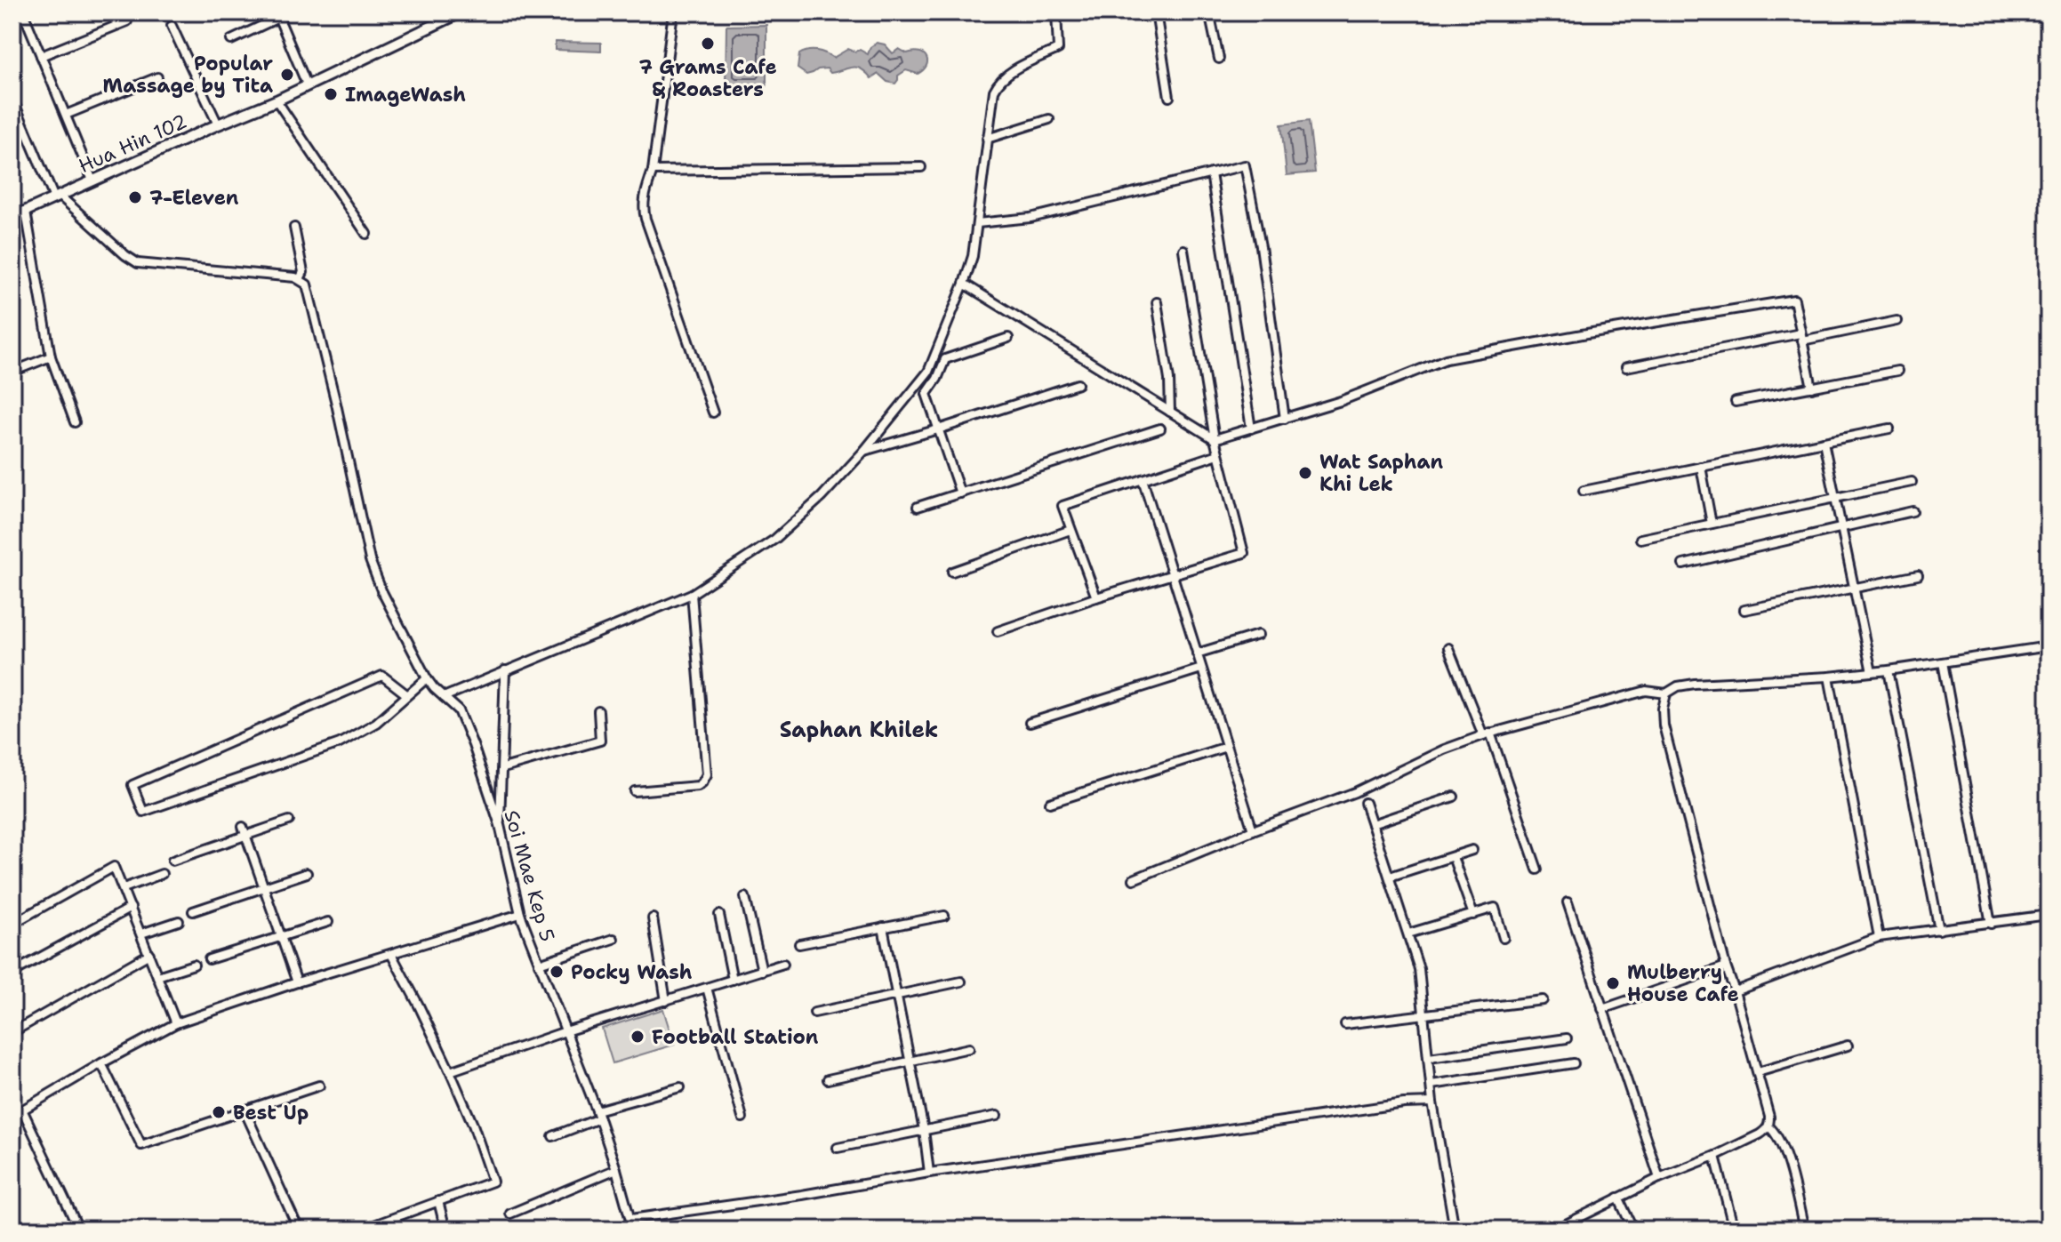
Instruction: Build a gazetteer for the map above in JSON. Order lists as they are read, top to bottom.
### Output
{
  "streets": {
    "street": ["Hua Hin 102", "Soi Mae Kep 5"]
  },
  "districts": ["Saphan Khilek"],
  "places": [
    "7 Grams Cafe & Roasters",
    "Popular Massage by Tita",
    "ImageWash",
    "7-Eleven",
    "Wat Saphan Khi Lek",
    "Pocky Wash",
    "Mulberry House Cafe",
    "Football Station",
    "Best Up"
  ]
}
